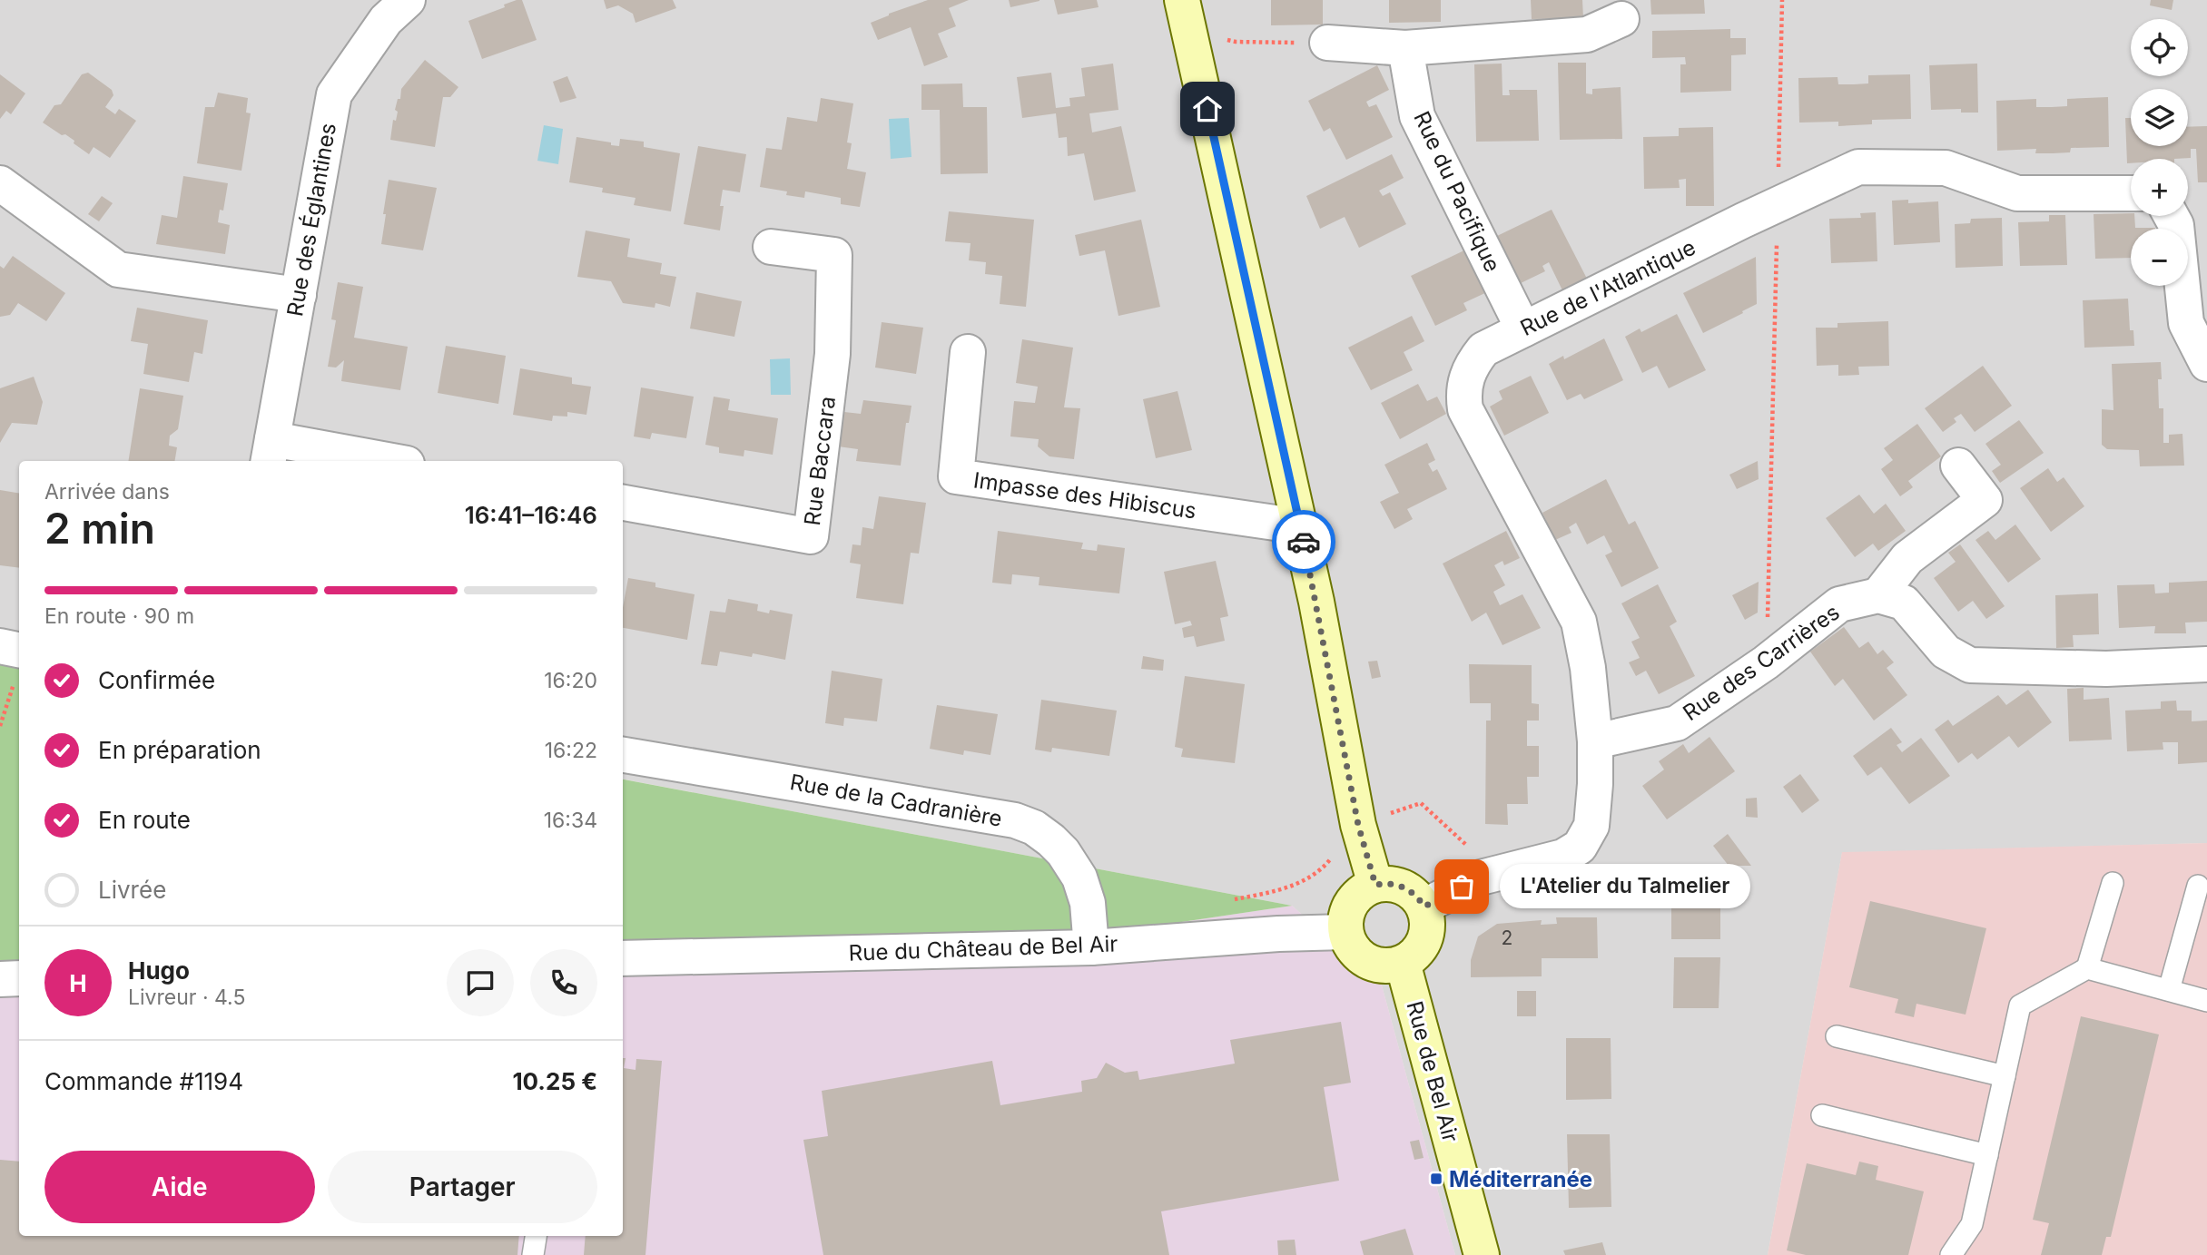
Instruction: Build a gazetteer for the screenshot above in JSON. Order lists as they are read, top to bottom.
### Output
{
  "streets": {
    "street": [
      "Rue du Pacifique",
      "Rue des Églantines",
      "Rue de l'Atlantique",
      "Rue Baccara",
      "Impasse des Hibiscus",
      "Rue des Carrières",
      "Rue de la Cadranière",
      "Rue du Château de Bel Air",
      "Rue de Bel Air"
    ]
  },
  "crossings": [
    ["Rue du Pacifique", "Rue de l'Atlantique"],
    ["Rue de l'Atlantique", "Rue des Carrières"],
    ["Rue de l'Atlantique", "Rue du Château de Bel Air"],
    ["Rue de l'Atlantique", "Rue de Bel Air"],
    ["Rue de la Cadranière", "Rue du Château de Bel Air"],
    ["Rue du Château de Bel Air", "Rue de Bel Air"]
  ],
  "places": {
    "other": ["L'Atelier du Talmelier"],
    "transit": ["Méditerranée"]
  },
  "house_numbers": ["2"],
  "page": {
    "map_buttons": ["+", "−"],
    "heading": ["2 min", "Arrivée dans", "16:41–16:46"],
    "panel": [
      "Hugo",
      "Livreur · 4.5",
      "Commande #1194",
      "10.25 €"
    ],
    "bar": "En route · 90 m",
    "list": [
      ["Confirmée", "16:20"],
      ["En préparation", "16:22"],
      ["En route", "16:34"],
      "Livrée"
    ],
    "bubble": "L'Atelier du Talmelier",
    "round": "H",
    "buttons": ["Aide", "Partager"]
  }
}
